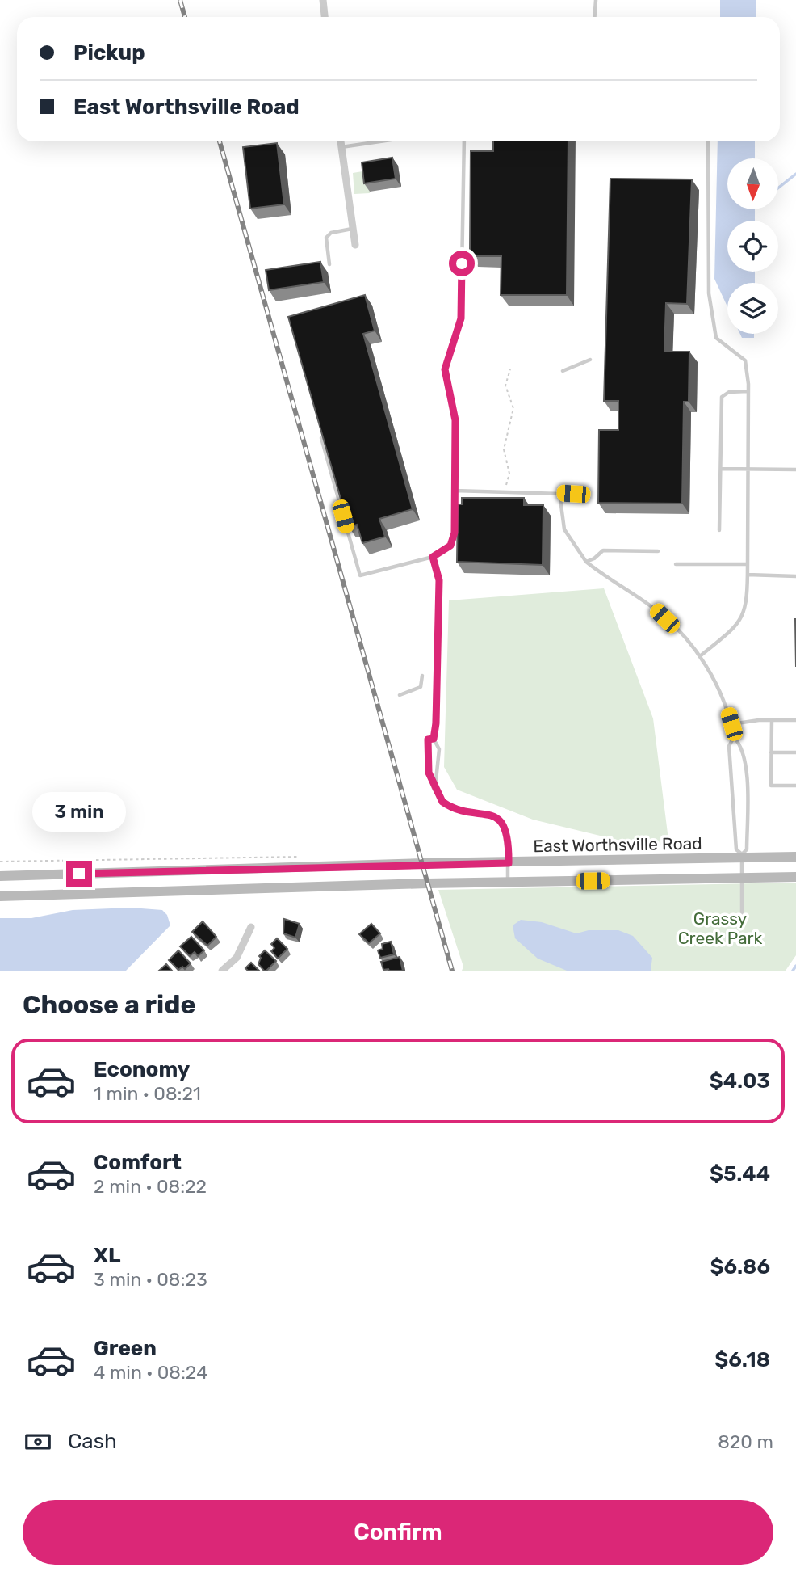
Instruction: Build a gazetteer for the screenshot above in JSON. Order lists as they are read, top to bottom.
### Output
{
  "streets": {
    "main road": ["East Worthsville Road"]
  },
  "parks": ["Grassy Creek Park"],
  "north": "bottom",
  "page": {
    "banner": ["Pickup", "East Worthsville Road"],
    "bubble": "3 min",
    "heading": "Choose a ride",
    "list": [
      {
        "name": "Economy",
        "note": "1 min · 08:21",
        "value": "$4.03"
      },
      {
        "name": "Comfort",
        "note": "2 min · 08:22",
        "value": "$5.44"
      },
      {
        "name": "XL",
        "note": "3 min · 08:23",
        "value": "$6.86"
      },
      {
        "name": "Green",
        "note": "4 min · 08:24",
        "value": "$6.18"
      }
    ],
    "pay": ["Cash", "820 m"],
    "buttons": "Confirm"
  }
}
